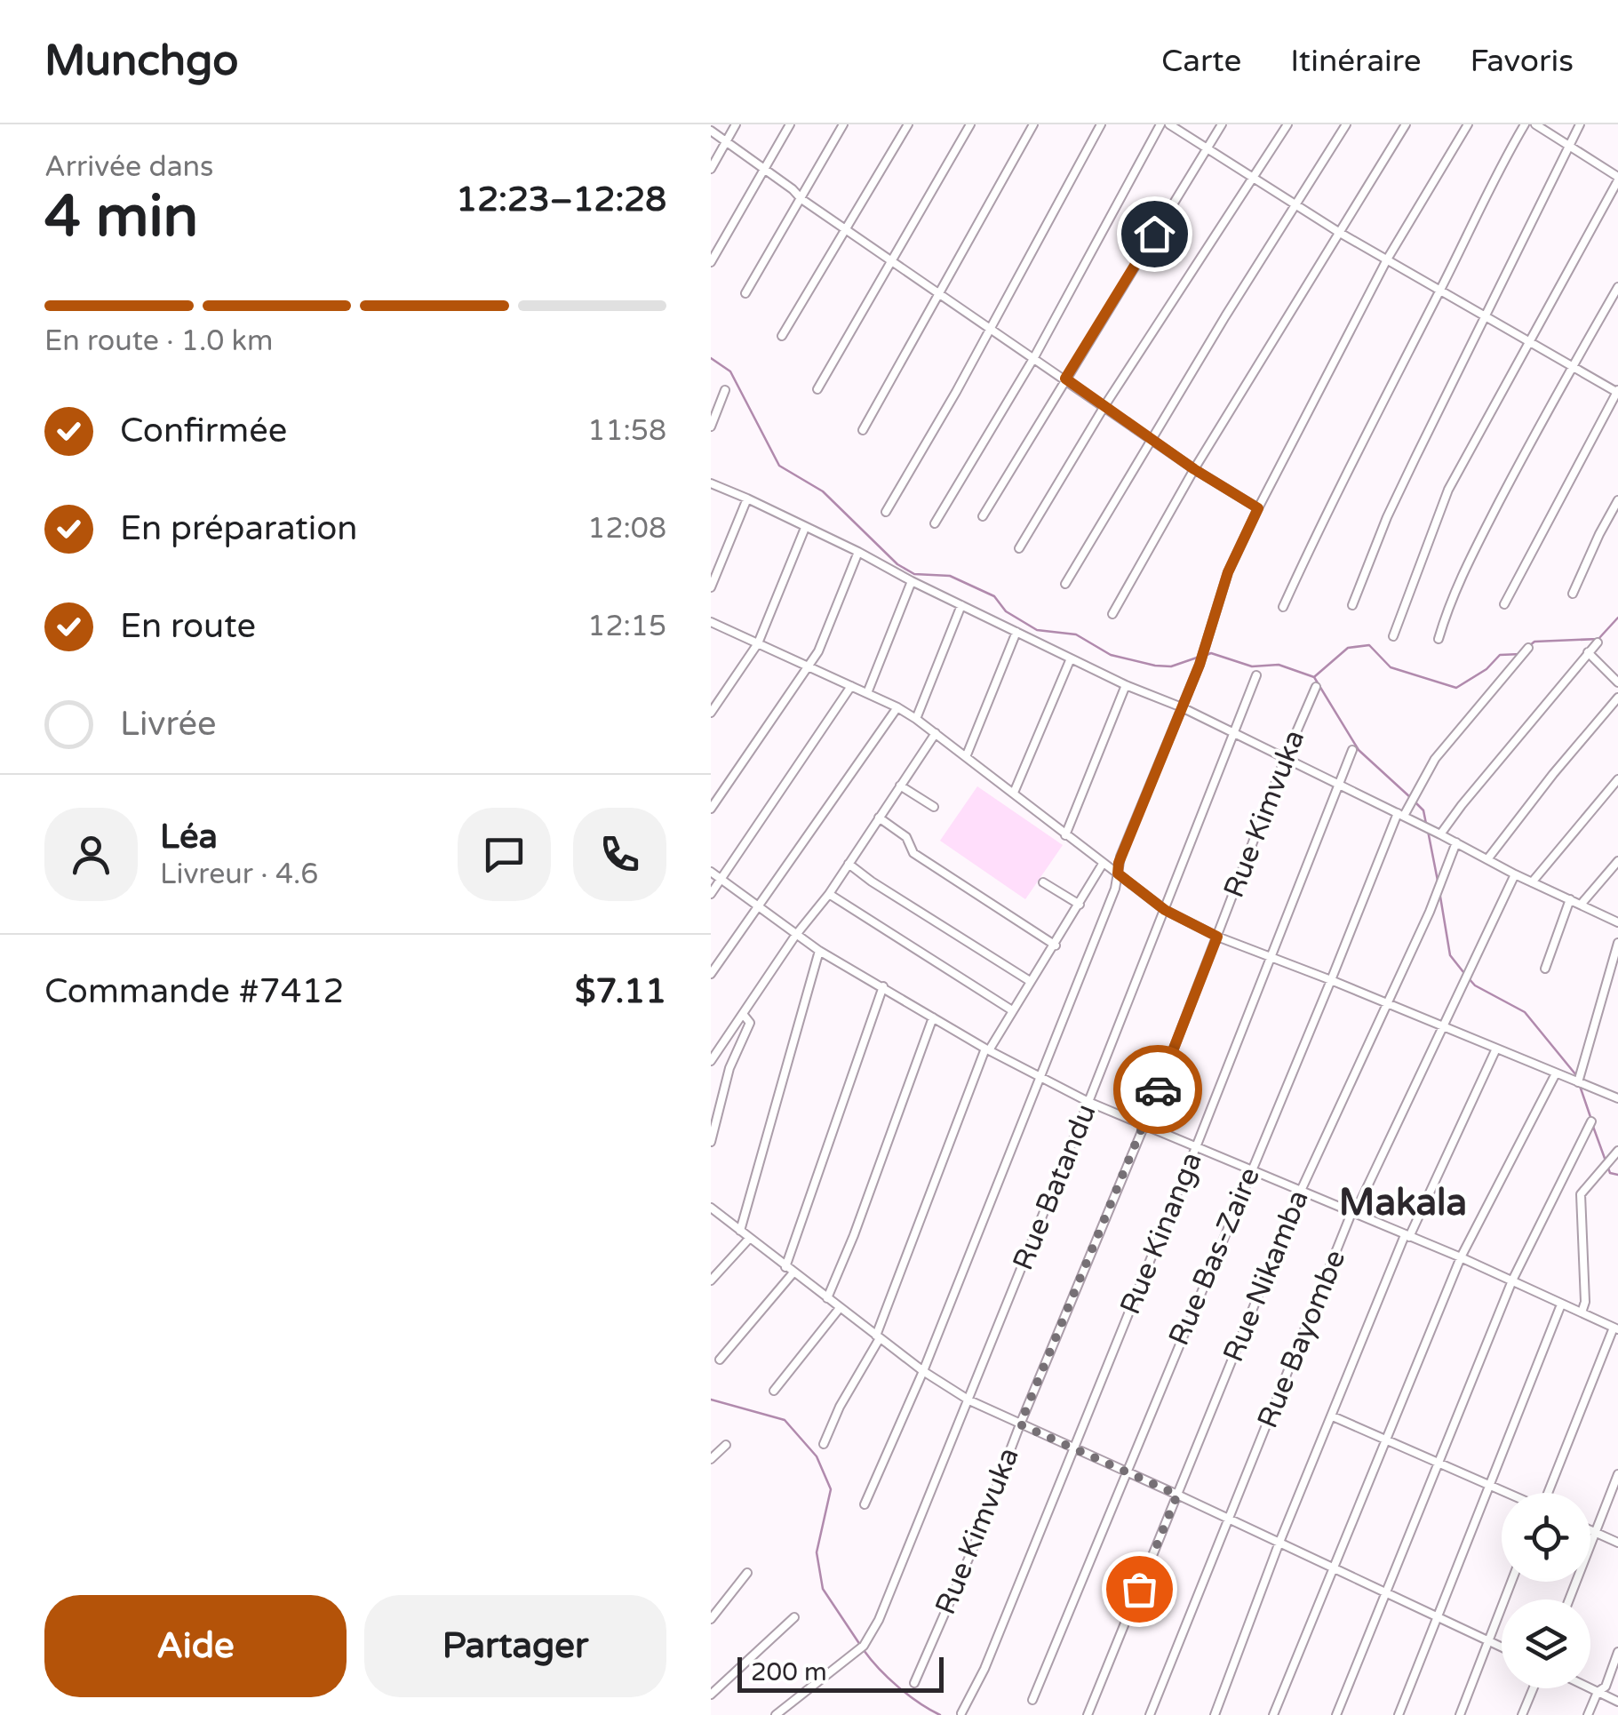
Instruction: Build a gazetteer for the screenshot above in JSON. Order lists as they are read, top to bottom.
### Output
{
  "streets": {
    "street": [
      "Rue Kimvuka",
      "Rue Batandu",
      "Rue Kinanga",
      "Rue Bas-Zaire",
      "Rue Nikamba",
      "Rue Bayombe"
    ]
  },
  "districts": ["Makala"],
  "scale_bar": "200 m",
  "page": {
    "header": "Munchgo",
    "nav": ["Carte", "Itinéraire", "Favoris"],
    "heading": ["4 min", "Arrivée dans", "12:23–12:28"],
    "panel": [
      "Léa",
      "Livreur · 4.6",
      "Commande #7412",
      "$7.11"
    ],
    "bar": "En route · 1.0 km",
    "list": [
      ["Confirmée", "11:58"],
      ["En préparation", "12:08"],
      ["En route", "12:15"],
      "Livrée"
    ],
    "buttons": ["Aide", "Partager"],
    "scale": "200 m"
  }
}
